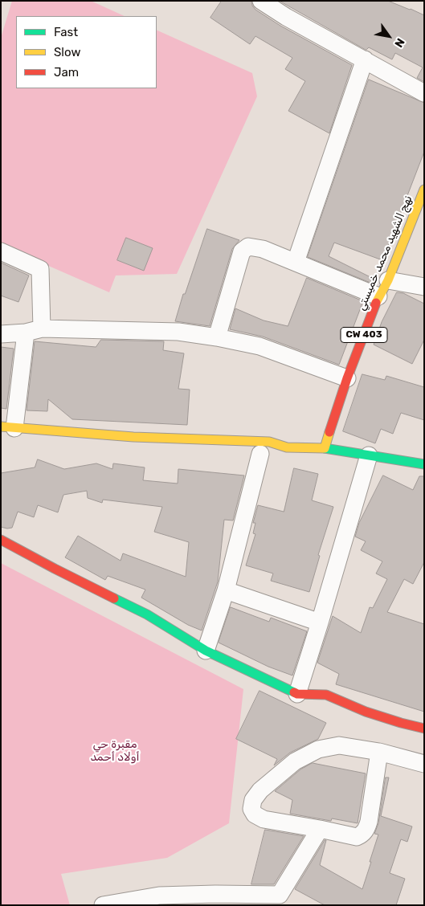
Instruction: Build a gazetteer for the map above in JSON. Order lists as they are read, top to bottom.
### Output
{
  "streets": {
    "main road": ["نهج الشهيد محمد خميستي", "CW 403"]
  },
  "parks": ["مقبرة حي أولاد أحمد"],
  "legend": ["Fast", "Slow", "Jam"],
  "north": "bottom right"
}
